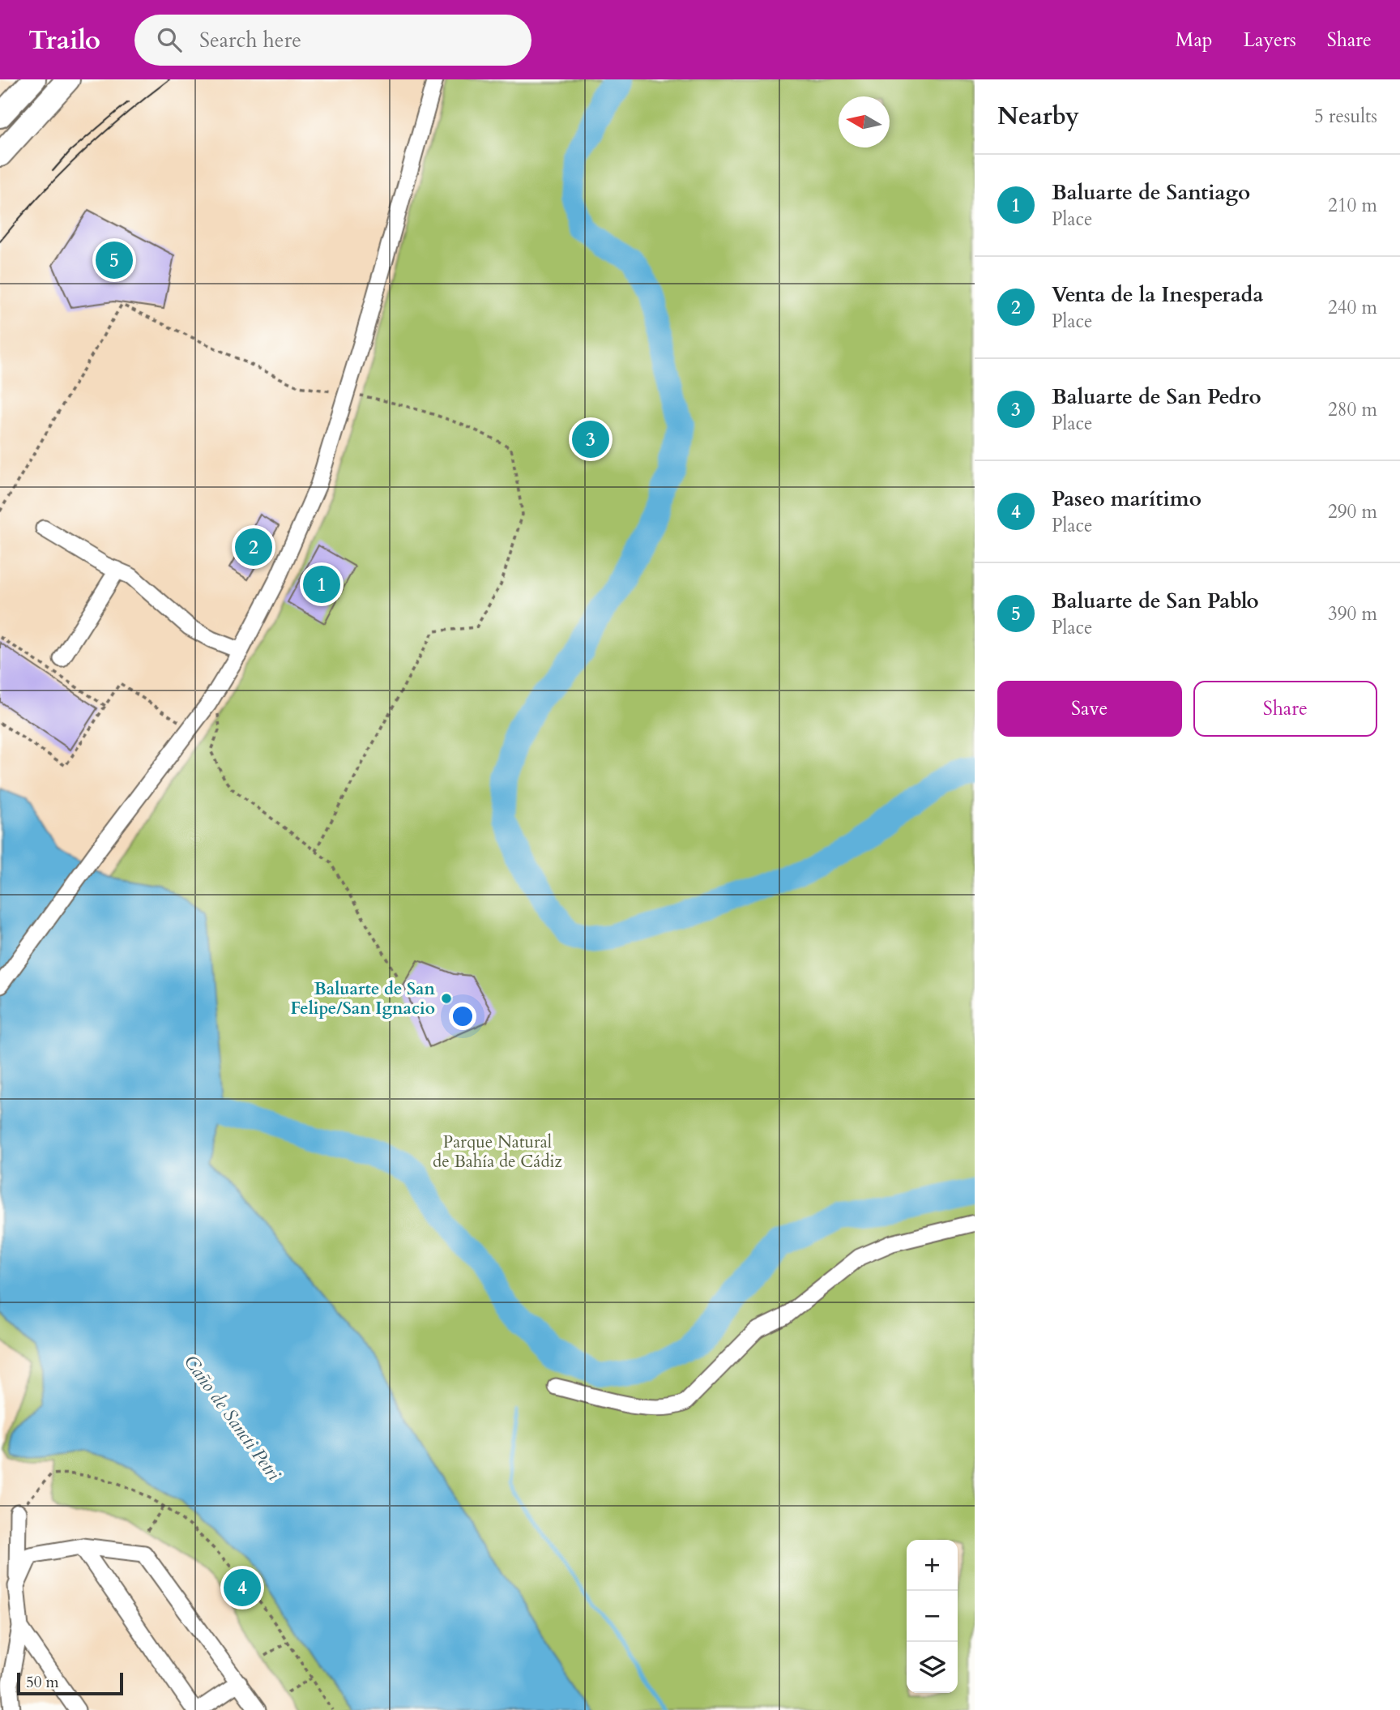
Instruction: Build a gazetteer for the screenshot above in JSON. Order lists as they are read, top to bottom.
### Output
{
  "water": ["Caño de Sancti Petri"],
  "parks": ["Parque Natural de Bahía de Cádiz"],
  "places": ["Baluarte de San Felipe/San Ignacio"],
  "scale_bar": "50 m",
  "north": "left",
  "page": {
    "header": "Trailo",
    "search": "Search here",
    "nav": ["Map", "Layers", "Share"],
    "heading": ["Nearby", "5 results"],
    "list": [
      {
        "mark": "1",
        "name": "Baluarte de Santiago",
        "note": "Place",
        "value": "210 m"
      },
      {
        "mark": "2",
        "name": "Venta de la Inesperada",
        "note": "Place",
        "value": "240 m"
      },
      {
        "mark": "3",
        "name": "Baluarte de San Pedro",
        "note": "Place",
        "value": "280 m"
      },
      {
        "mark": "4",
        "name": "Paseo marítimo",
        "note": "Place",
        "value": "290 m"
      },
      {
        "mark": "5",
        "name": "Baluarte de San Pablo",
        "note": "Place",
        "value": "390 m"
      }
    ],
    "pins": [
      "5",
      "3",
      "2",
      "1",
      "4"
    ],
    "buttons": ["Save", "Share"],
    "map_buttons": ["+", "−"],
    "scale": "50 m"
  }
}
